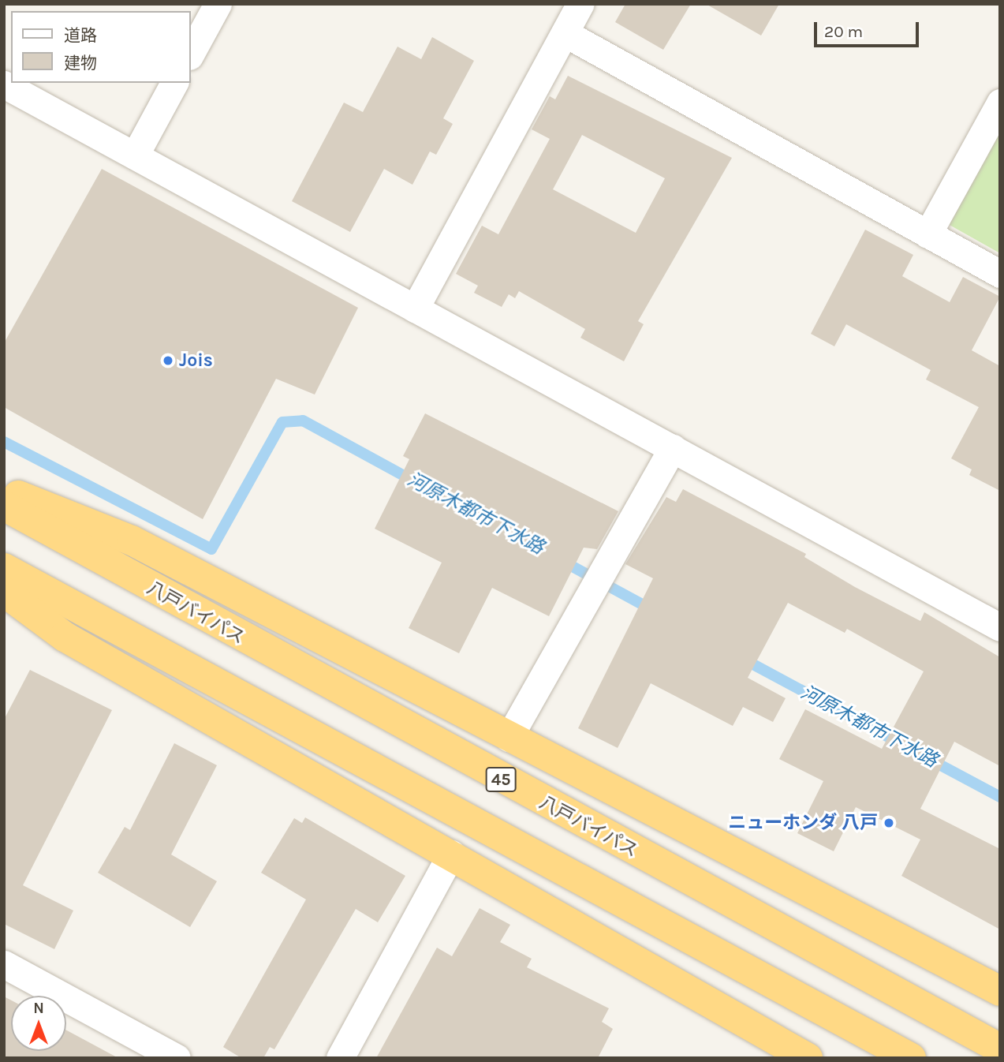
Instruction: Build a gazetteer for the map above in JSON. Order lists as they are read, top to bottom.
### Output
{
  "streets": {
    "highway": ["八戸バイパス", "45"]
  },
  "water": ["河原木都市下水路"],
  "places": ["Jois", "ニューホンダ 八戸"],
  "legend": ["道路", "建物"],
  "scale_bar": "20 m",
  "north": "top"
}
